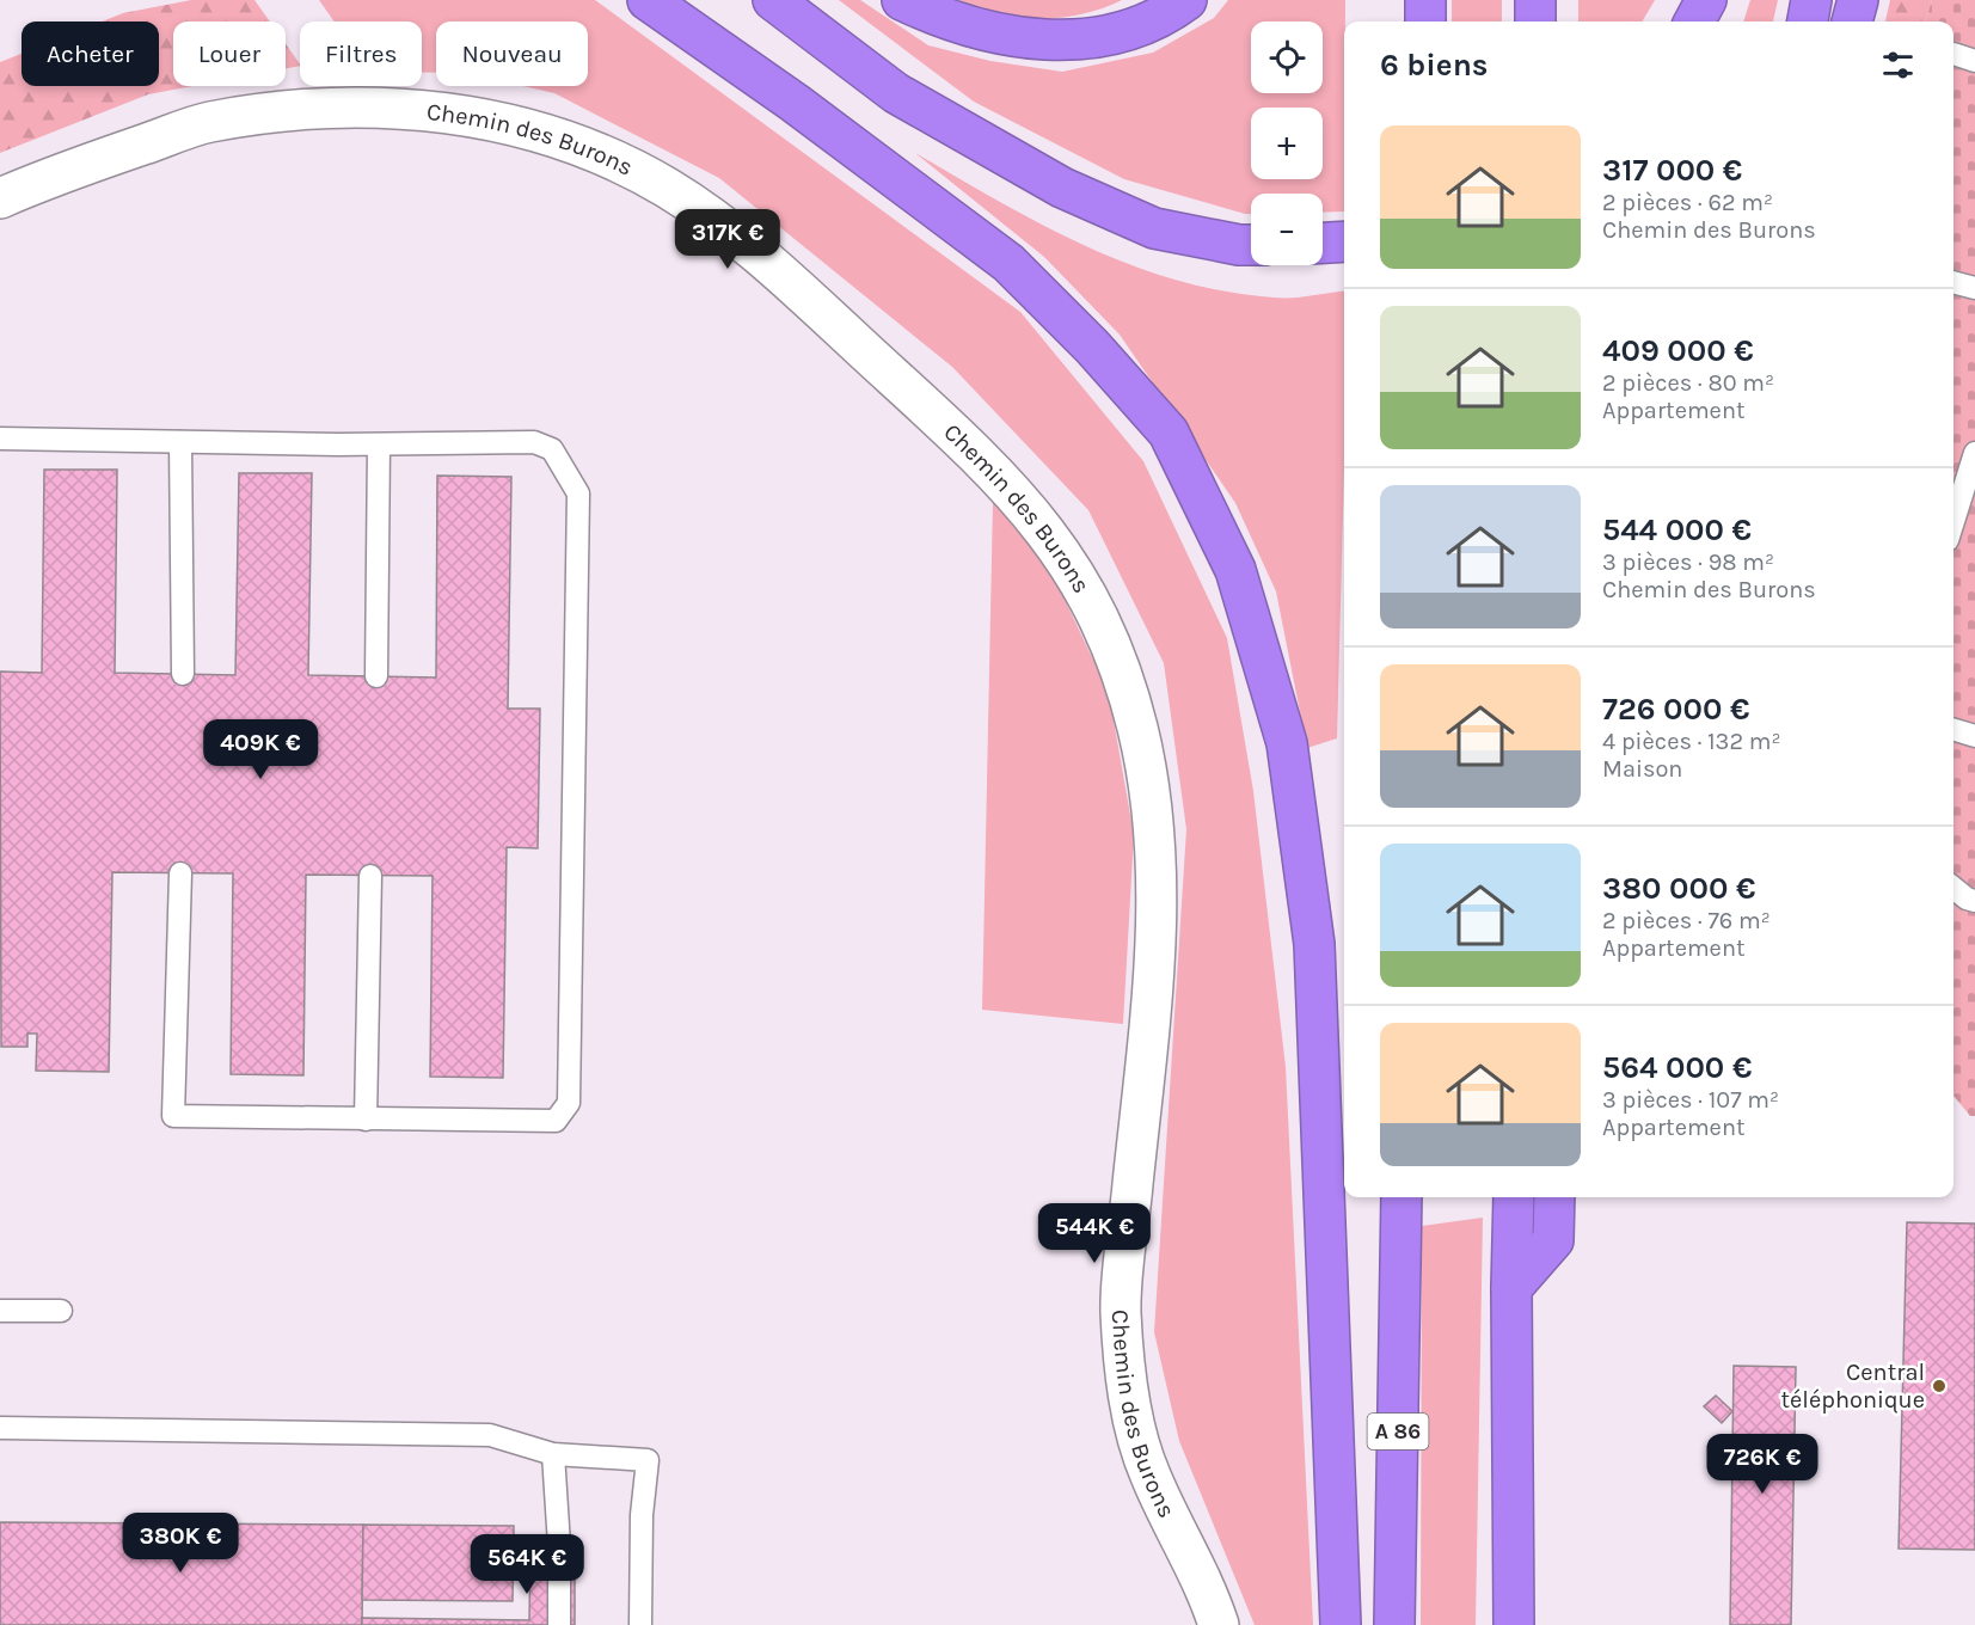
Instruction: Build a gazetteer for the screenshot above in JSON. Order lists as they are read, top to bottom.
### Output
{
  "streets": {
    "highway": ["A 86"],
    "street": ["Chemin des Burons"]
  },
  "places": ["Central téléphonique"],
  "page": {
    "map_buttons": ["+", "−"],
    "chip": [
      "Acheter",
      "Louer",
      "Filtres",
      "Nouveau"
    ],
    "heading": "6 biens",
    "list": [
      {
        "name": "317 000 €",
        "note": "2 pièces · 62 m² · Chemin des Burons"
      },
      {
        "name": "409 000 €",
        "note": "2 pièces · 80 m² · Appartement"
      },
      {
        "name": "544 000 €",
        "note": "3 pièces · 98 m² · Chemin des Burons"
      },
      {
        "name": "726 000 €",
        "note": "4 pièces · 132 m² · Maison"
      },
      {
        "name": "380 000 €",
        "note": "2 pièces · 76 m² · Appartement"
      },
      {
        "name": "564 000 €",
        "note": "3 pièces · 107 m² · Appartement"
      }
    ],
    "price": [
      "317K €",
      "409K €",
      "544K €",
      "726K €",
      "380K €",
      "564K €"
    ]
  }
}
